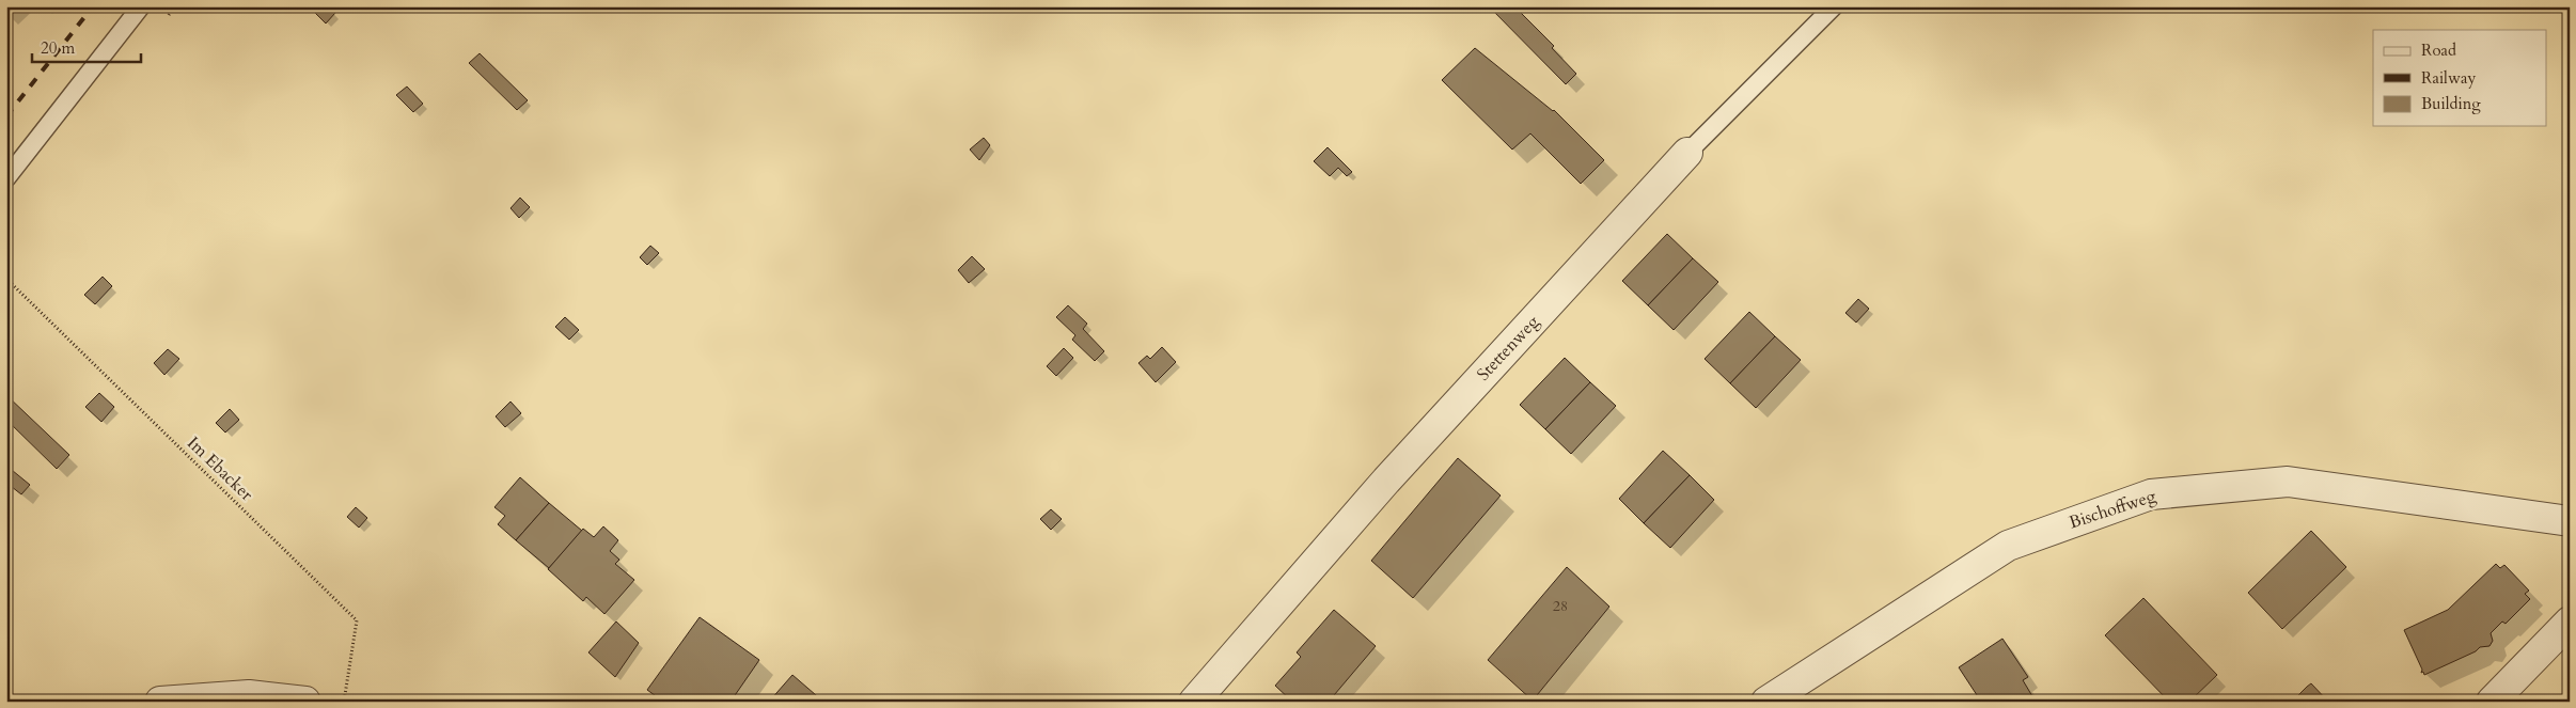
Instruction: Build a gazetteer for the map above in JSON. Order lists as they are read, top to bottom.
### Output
{
  "streets": {
    "street": ["Stettenweg", "Bischoffweg"],
    "path": ["Im Ebacker"]
  },
  "house_numbers": ["28"],
  "legend": ["Road", "Railway", "Building"],
  "scale_bar": "20 m"
}
